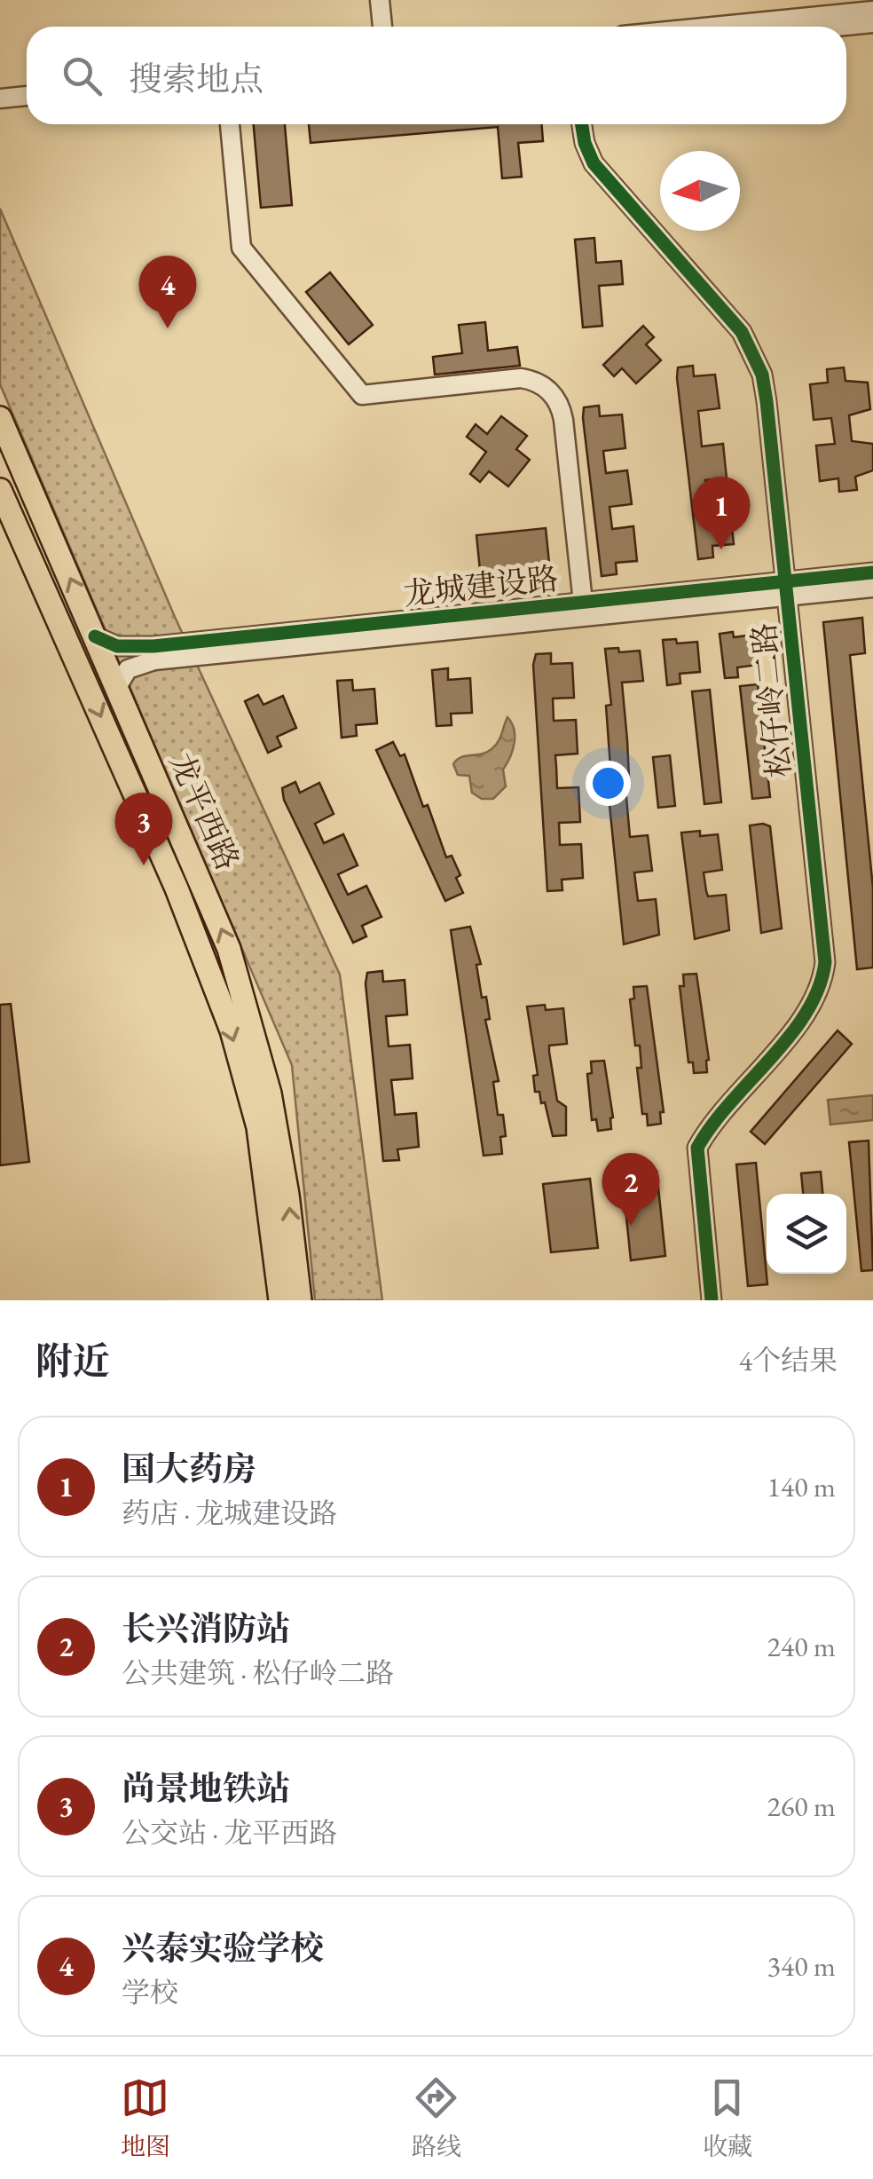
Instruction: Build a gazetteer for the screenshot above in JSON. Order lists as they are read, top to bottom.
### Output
{
  "streets": {
    "main road": ["龙平西路"],
    "street": ["龙城建设路", "松仔岭二路"]
  },
  "crossings": [
    ["龙城建设路", "松仔岭二路"],
    ["龙城建设路", "龙平西路"]
  ],
  "north": "left",
  "page": {
    "search": "搜索地点",
    "pins": [
      "4",
      "1",
      "3",
      "2"
    ],
    "heading": ["附近", "4个结果"],
    "list": [
      {
        "mark": "1",
        "name": "国大药房",
        "note": "药店 · 龙城建设路",
        "value": "140 m"
      },
      {
        "mark": "2",
        "name": "长兴消防站",
        "note": "公共建筑 · 松仔岭二路",
        "value": "240 m"
      },
      {
        "mark": "3",
        "name": "尚景地铁站",
        "note": "公交站 · 龙平西路",
        "value": "260 m"
      },
      {
        "mark": "4",
        "name": "兴泰实验学校",
        "note": "学校",
        "value": "340 m"
      }
    ],
    "nav": ["地图", "路线", "收藏"]
  }
}
